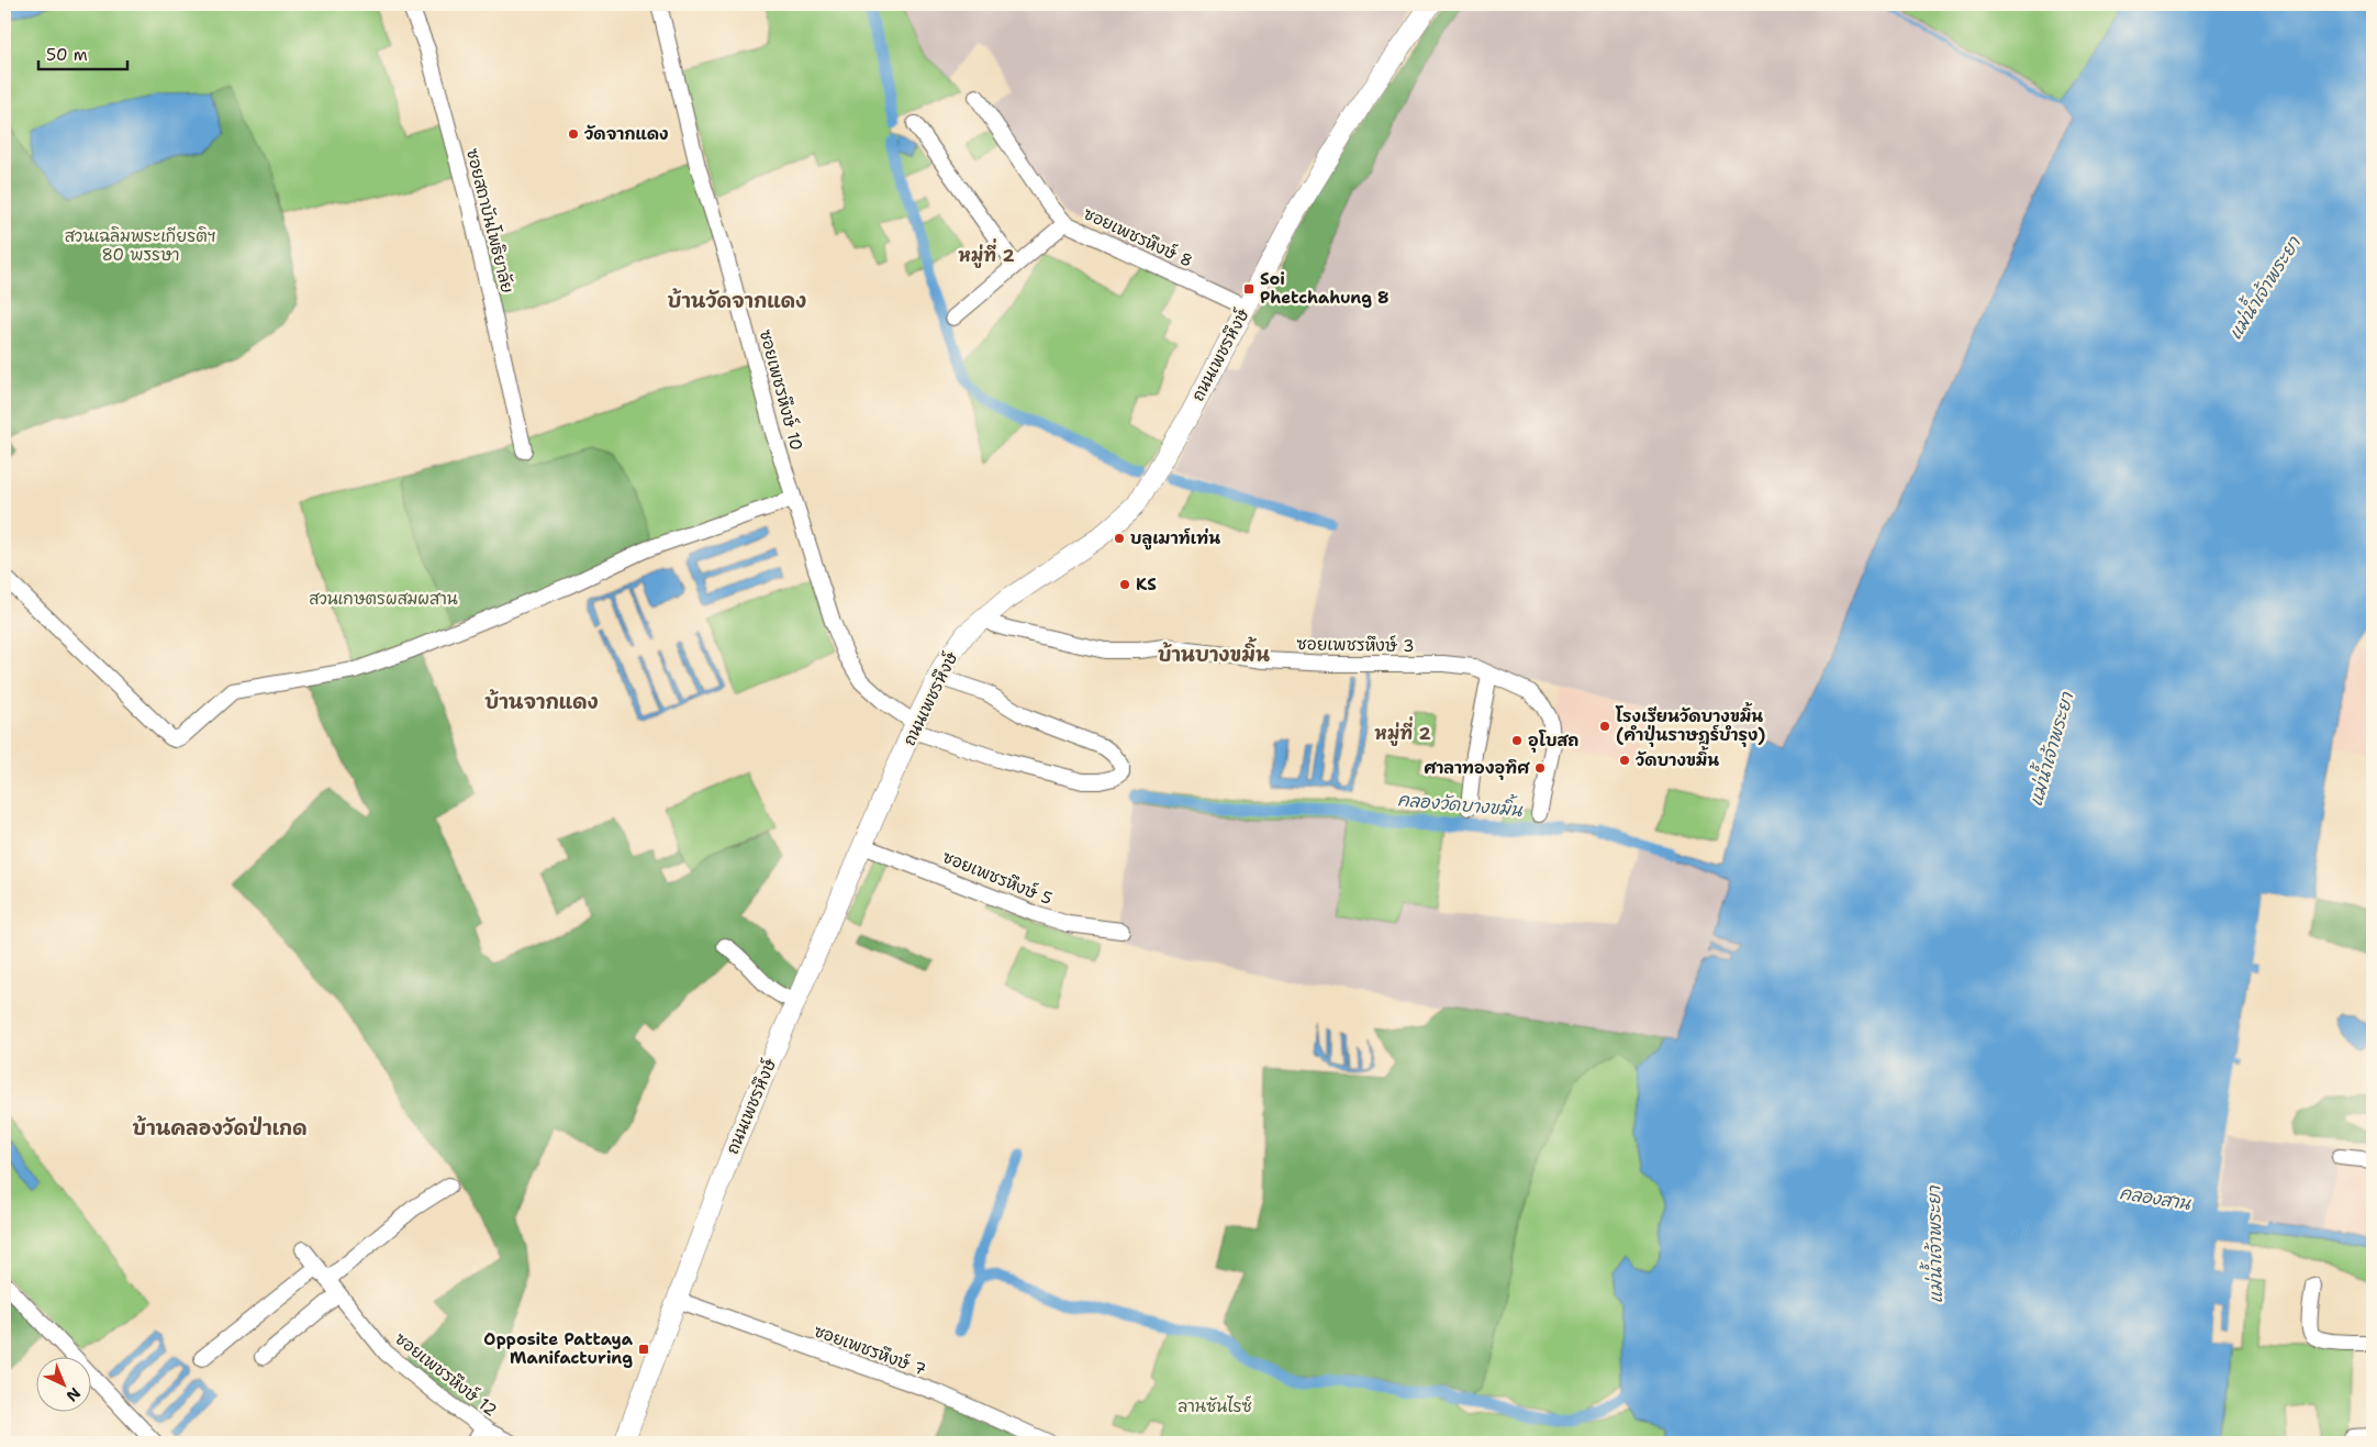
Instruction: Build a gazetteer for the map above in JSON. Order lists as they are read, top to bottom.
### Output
{
  "streets": {
    "main road": ["ถนนเพชรหึงษ์"],
    "street": [
      "ซอยสถาบันโพธิยาลัย",
      "ซอยเพชรหึงษ์ 8",
      "ซอยเพชรหึงษ์ 10",
      "ซอยเพชรหึงษ์ 3",
      "ซอยเพชรหึงษ์ 5",
      "ซอยเพชรหึงษ์ 7",
      "ซอยเพชรหึงษ์ 12"
    ]
  },
  "crossings": [
    ["ซอยเพชรหึงษ์ 8", "ถนนเพชรหึงษ์"],
    ["ถนนเพชรหึงษ์", "ซอยเพชรหึงษ์ 10"],
    ["ถนนเพชรหึงษ์", "ซอยเพชรหึงษ์ 3"],
    ["ถนนเพชรหึงษ์", "ซอยเพชรหึงษ์ 5"],
    ["ถนนเพชรหึงษ์", "ซอยเพชรหึงษ์ 7"]
  ],
  "districts": [
    "หมู่ที่ 2",
    "บ้านวัดจากแดง",
    "บ้านบางขมิ้น",
    "บ้านจากแดง",
    "หมู่ที่ 2",
    "บ้านคลองวัดป่าเกด"
  ],
  "water": ["แม่น้ำเจ้าพระยา", "คลองวัดบางขมิ้น", "คลองสาน"],
  "parks": ["สวนเฉลิมพระเกียรติฯ 80 พรรษา", "สวนเกษตรผสมผสาน", "ลานซันไรซ์"],
  "places": {
    "other": [
      "วัดจากแดง",
      "บลูเมาท์เท่น",
      "KS",
      "โรงเรียนวัดบางขมิ้น (คำปุ่นราษฎร์บำรุง)",
      "อุโบสถ",
      "วัดบางขมิ้น",
      "ศาลาทองอุทิศ"
    ],
    "transit": ["Soi Phetchahung 8", "Opposite Pattaya Manifacturing"]
  },
  "scale_bar": "50 m",
  "north": "bottom right"
}
